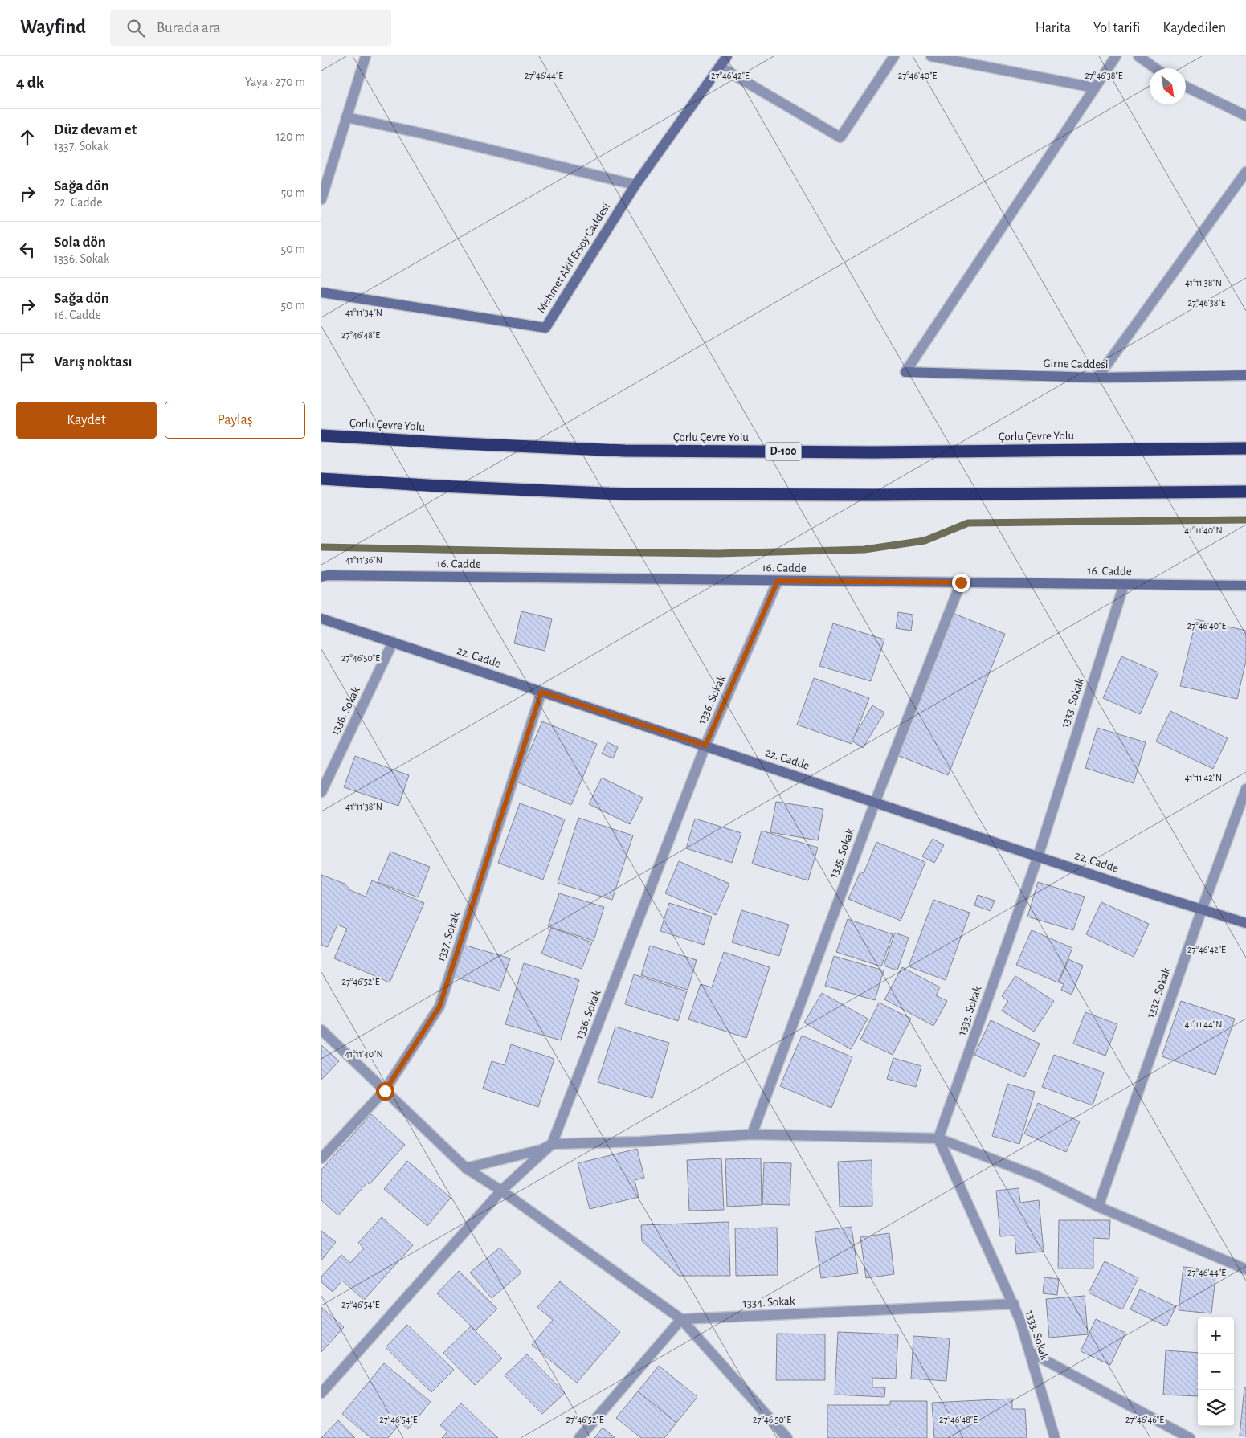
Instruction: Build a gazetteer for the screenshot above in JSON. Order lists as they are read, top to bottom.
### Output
{
  "streets": {
    "highway": ["Çorlu Çevre Yolu", "D-100"],
    "street": [
      "Mehmet Akif Ersoy Caddesi",
      "Girne Caddesi",
      "16. Cadde",
      "22. Cadde",
      "1336. Sokak",
      "1333. Sokak",
      "1338. Sokak",
      "1335. Sokak",
      "1337. Sokak",
      "1332. Sokak",
      "1334. Sokak"
    ]
  },
  "crossings": [
    ["16. Cadde", "1336. Sokak"],
    ["16. Cadde", "1333. Sokak"],
    ["16. Cadde", "1335. Sokak"],
    ["22. Cadde", "1336. Sokak"],
    ["22. Cadde", "1333. Sokak"],
    ["22. Cadde", "1338. Sokak"],
    ["22. Cadde", "1335. Sokak"],
    ["22. Cadde", "1337. Sokak"],
    ["22. Cadde", "1332. Sokak"],
    ["1333. Sokak", "1334. Sokak"]
  ],
  "north": "bottom right",
  "page": {
    "header": "Wayfind",
    "search": "Burada ara",
    "nav": ["Harita", "Yol tarifi", "Kaydedilen"],
    "heading": ["4 dk", "Yaya · 270 m"],
    "list": [
      ["Düz devam et", "1337. Sokak", "120 m"],
      ["Sağa dön", "22. Cadde", "50 m"],
      ["Sola dön", "1336. Sokak", "50 m"],
      ["Sağa dön", "16. Cadde", "50 m"],
      "Varış noktası"
    ],
    "buttons": ["Kaydet", "Paylaş"],
    "map_buttons": ["+", "−"]
  },
  "coordinates": [
    "27°46'38\"E",
    "27°46'44\"E",
    "27°46'42\"E",
    "27°46'40\"E",
    "41°11'38\"N",
    "41°11'34\"N",
    "27°46'48\"E",
    "41°11'40\"N",
    "41°11'36\"N",
    "27°46'50\"E",
    "41°11'42\"N",
    "27°46'52\"E",
    "41°11'44\"N",
    "27°46'54\"E",
    "27°46'46\"E"
  ]
}
